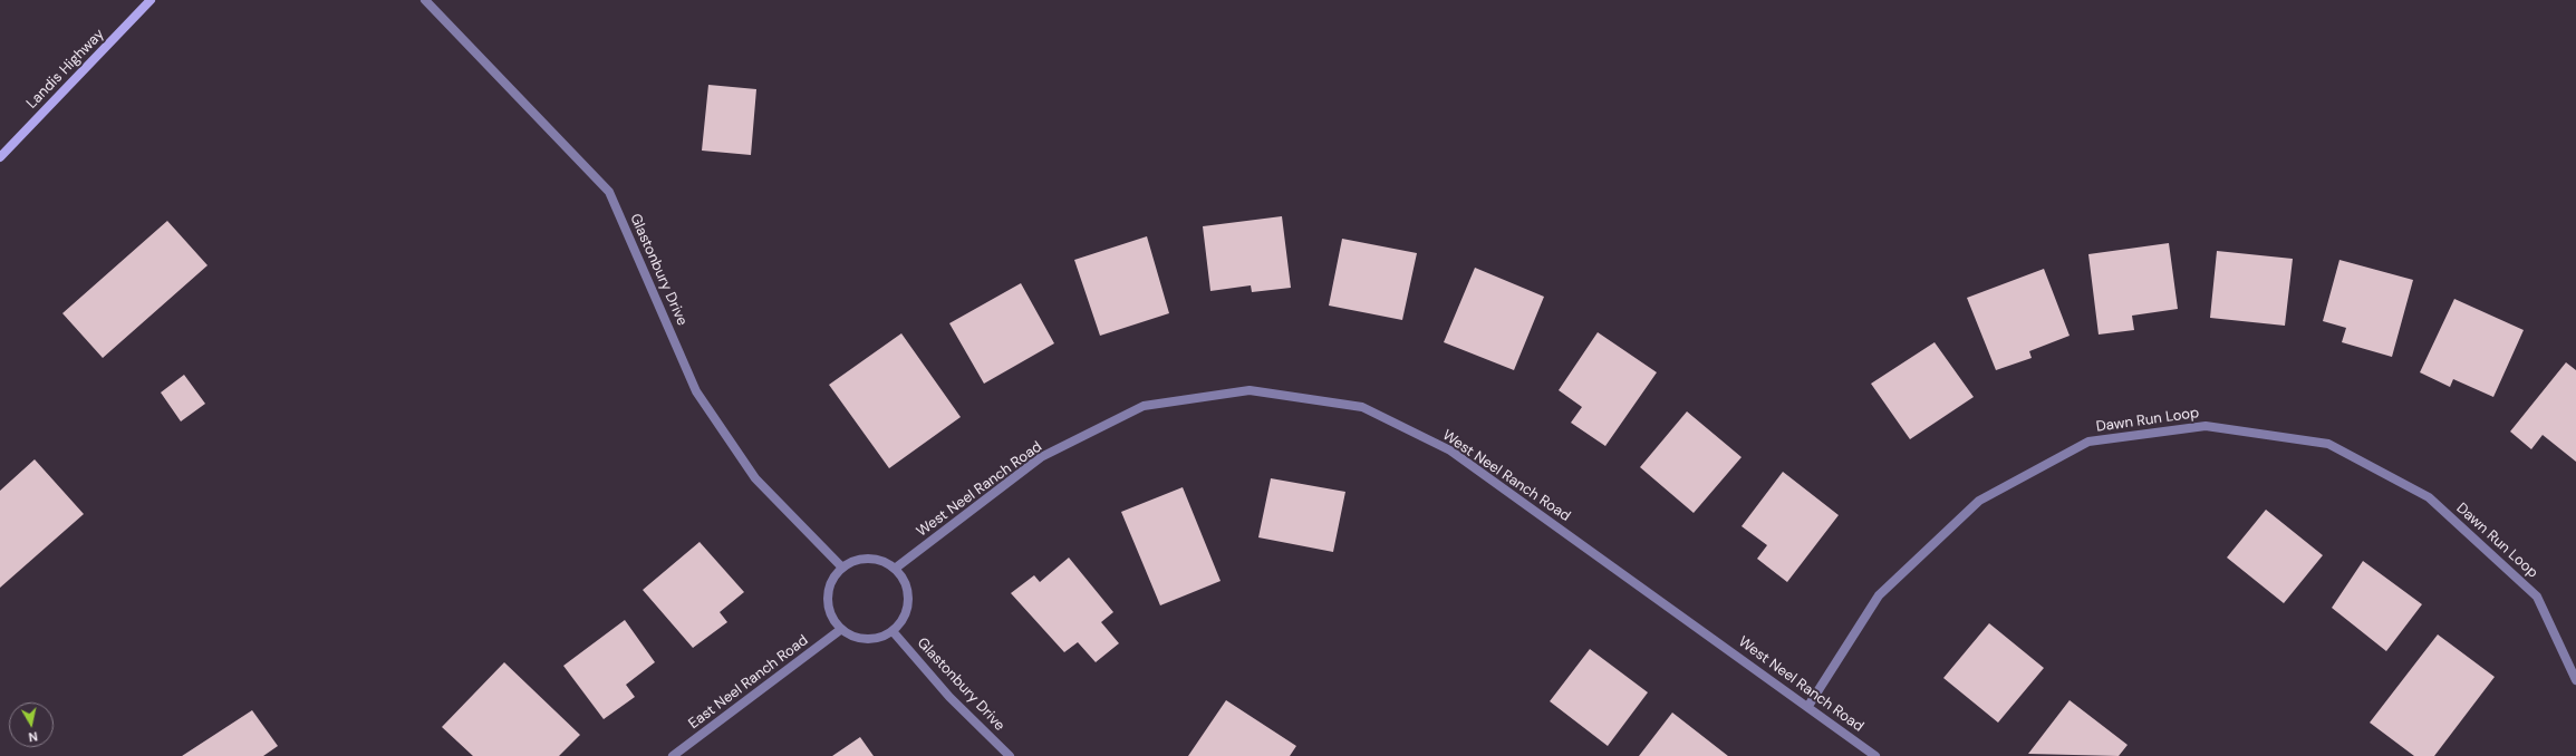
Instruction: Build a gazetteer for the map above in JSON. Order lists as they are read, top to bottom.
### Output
{
  "streets": {
    "main road": ["Landis Highway"],
    "street": [
      "Glastonbury Drive",
      "Dawn Run Loop",
      "West Neel Ranch Road",
      "East Neel Ranch Road"
    ]
  },
  "crossings": [
    ["Glastonbury Drive", "West Neel Ranch Road"],
    ["Glastonbury Drive", "East Neel Ranch Road"],
    ["Dawn Run Loop", "West Neel Ranch Road"],
    ["West Neel Ranch Road", "East Neel Ranch Road"]
  ],
  "north": "bottom"
}
